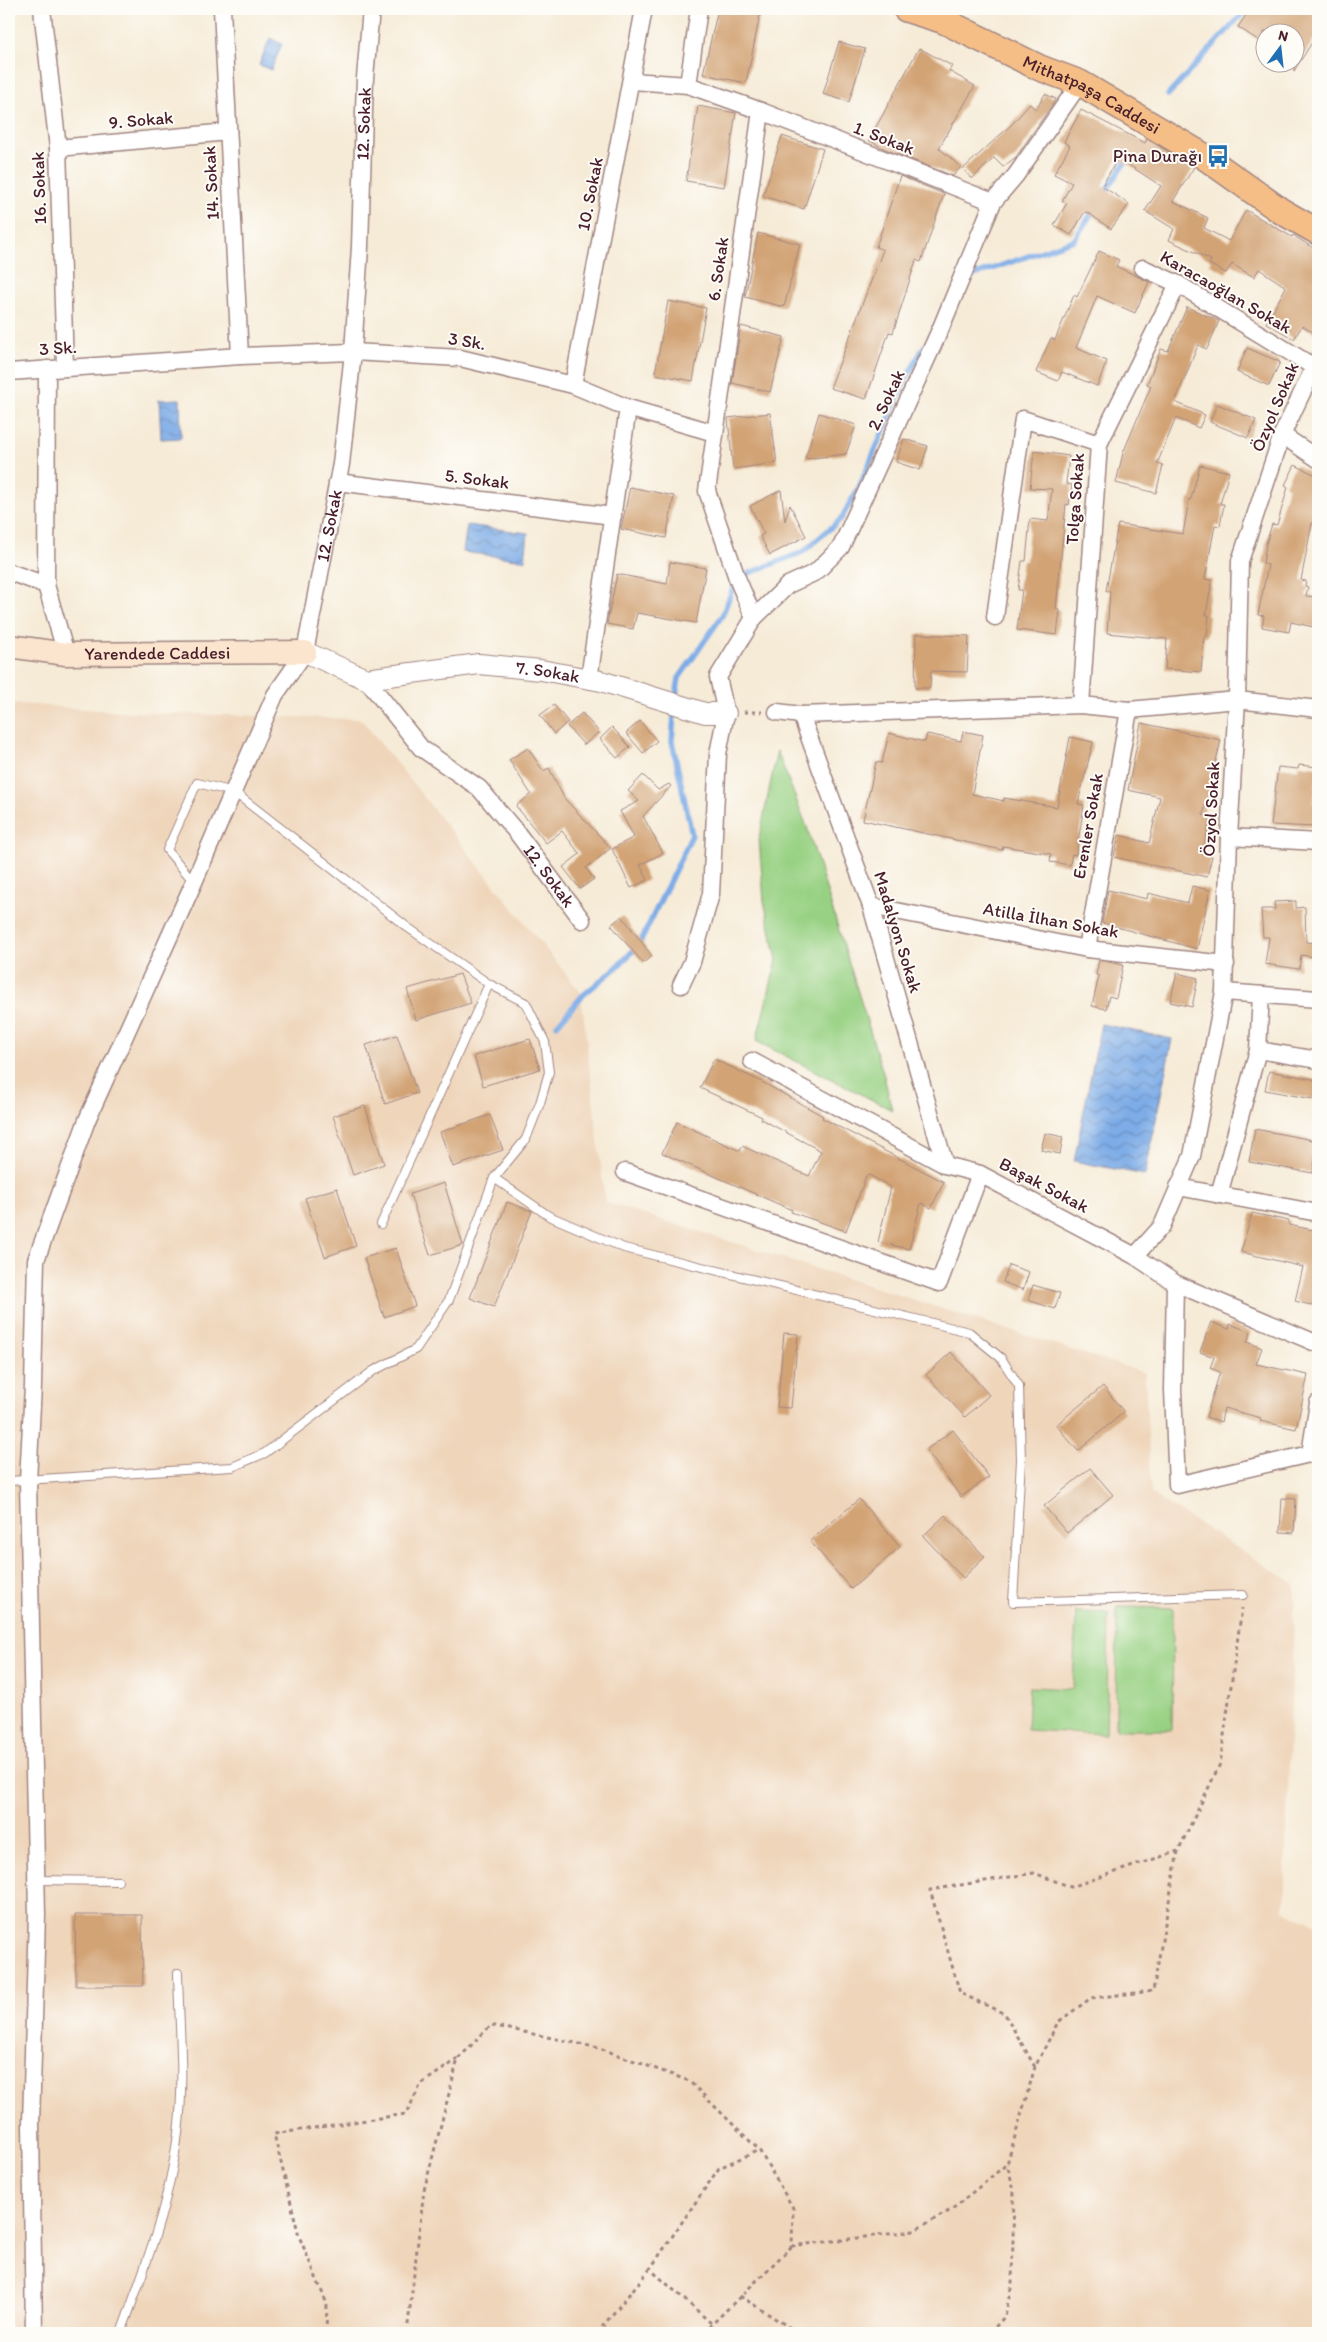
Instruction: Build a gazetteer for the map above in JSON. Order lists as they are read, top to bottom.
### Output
{
  "streets": {
    "main road": ["Mithatpaşa Caddesi", "Yarendede Caddesi"],
    "street": [
      "9. Sokak",
      "12. Sokak",
      "1. Sokak",
      "14. Sokak",
      "16. Sokak",
      "10. Sokak",
      "6. Sokak",
      "Karacaoğlan Sokak",
      "3 Sk.",
      "2. Sokak",
      "Özyol Sokak",
      "5. Sokak",
      "Tolga Sokak",
      "7. Sokak",
      "Erenler Sokak",
      "Atilla İlhan Sokak",
      "Madalyon Sokak",
      "Başak Sokak"
    ]
  },
  "crossings": [
    ["Mithatpaşa Caddesi", "2. Sokak"],
    ["9. Sokak", "14. Sokak"],
    ["9. Sokak", "16. Sokak"],
    ["12. Sokak", "3 Sk."],
    ["12. Sokak", "5. Sokak"],
    ["12. Sokak", "Yarendede Caddesi"],
    ["12. Sokak", "7. Sokak"],
    ["1. Sokak", "10. Sokak"],
    ["1. Sokak", "6. Sokak"],
    ["1. Sokak", "2. Sokak"],
    ["14. Sokak", "3 Sk."],
    ["16. Sokak", "3 Sk."],
    ["10. Sokak", "3 Sk."],
    ["6. Sokak", "3 Sk."],
    ["Karacaoğlan Sokak", "Özyol Sokak"],
    ["Karacaoğlan Sokak", "Tolga Sokak"],
    ["2. Sokak", "7. Sokak"],
    ["Özyol Sokak", "Atilla İlhan Sokak"],
    ["Özyol Sokak", "Başak Sokak"],
    ["Erenler Sokak", "Atilla İlhan Sokak"],
    ["Atilla İlhan Sokak", "Madalyon Sokak"],
    ["Madalyon Sokak", "Başak Sokak"]
  ],
  "places": {
    "bus stop": ["Pina Durağı"]
  },
  "north": "top"
}
